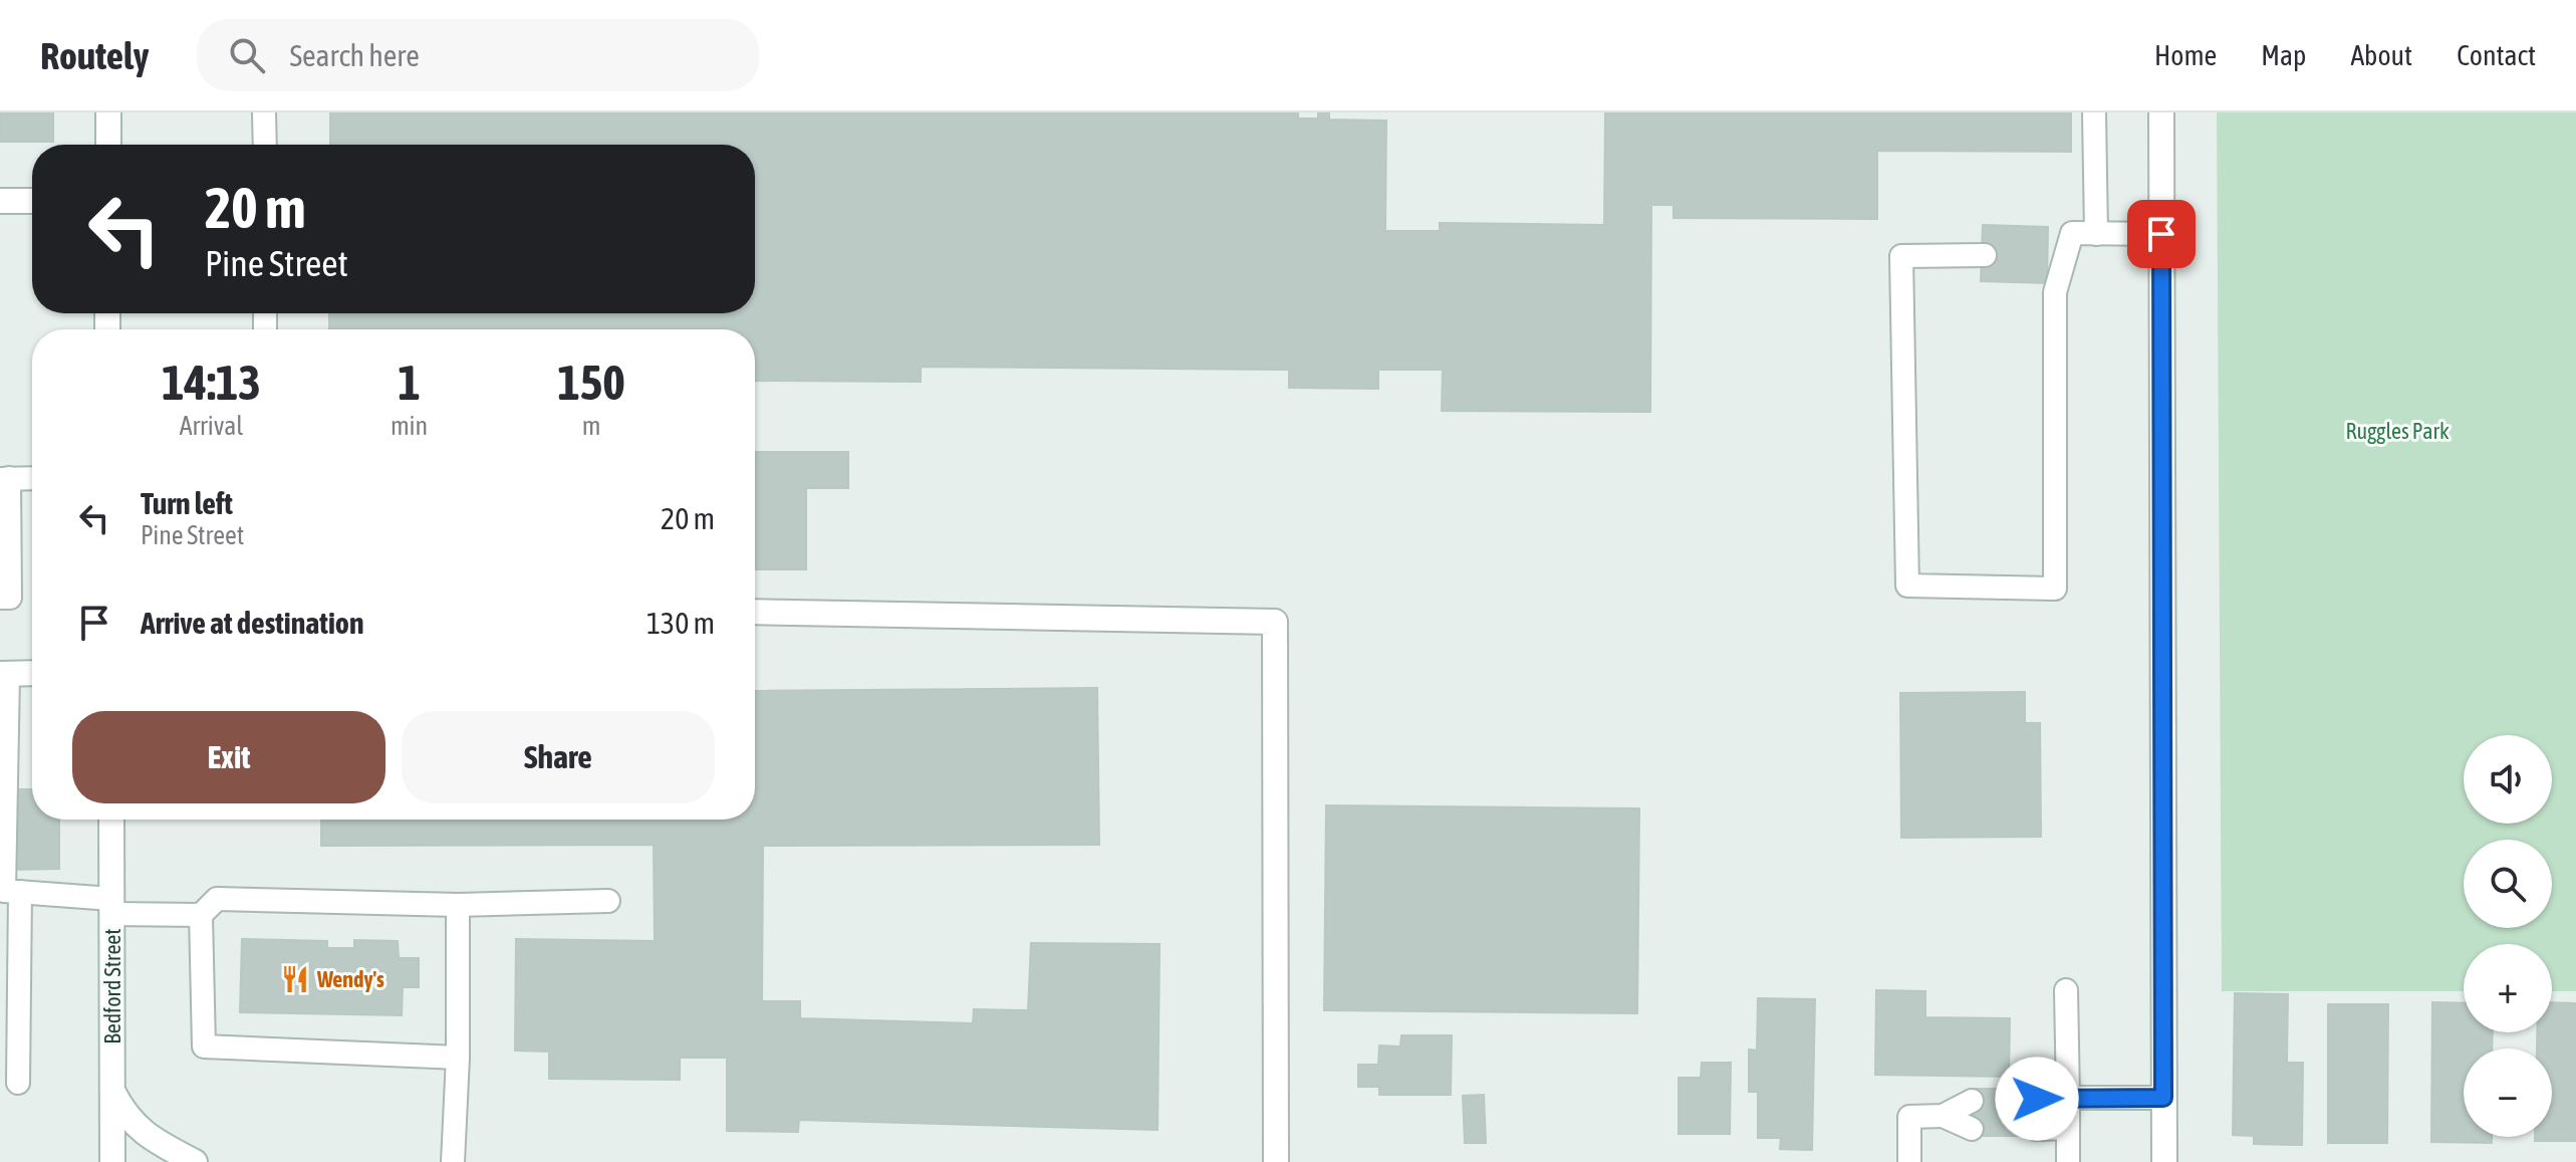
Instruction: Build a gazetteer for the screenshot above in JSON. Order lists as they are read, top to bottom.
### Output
{
  "streets": {
    "street": ["Bedford Street"]
  },
  "parks": ["Ruggles Park"],
  "places": {
    "restaurant": ["Wendy's"]
  },
  "page": {
    "header": "Routely",
    "search": "Search here",
    "nav": [
      "Home",
      "Map",
      "About",
      "Contact"
    ],
    "turn": ["20 m", "Pine Street"],
    "eta": [
      "14:13",
      "Arrival",
      "1",
      "min",
      "150",
      "m"
    ],
    "list": [
      {
        "name": "Turn left",
        "note": "Pine Street",
        "value": "20 m"
      },
      {
        "name": "Arrive at destination",
        "value": "130 m"
      }
    ],
    "buttons": ["Exit", "Share"],
    "map_buttons": ["+", "−"]
  }
}
